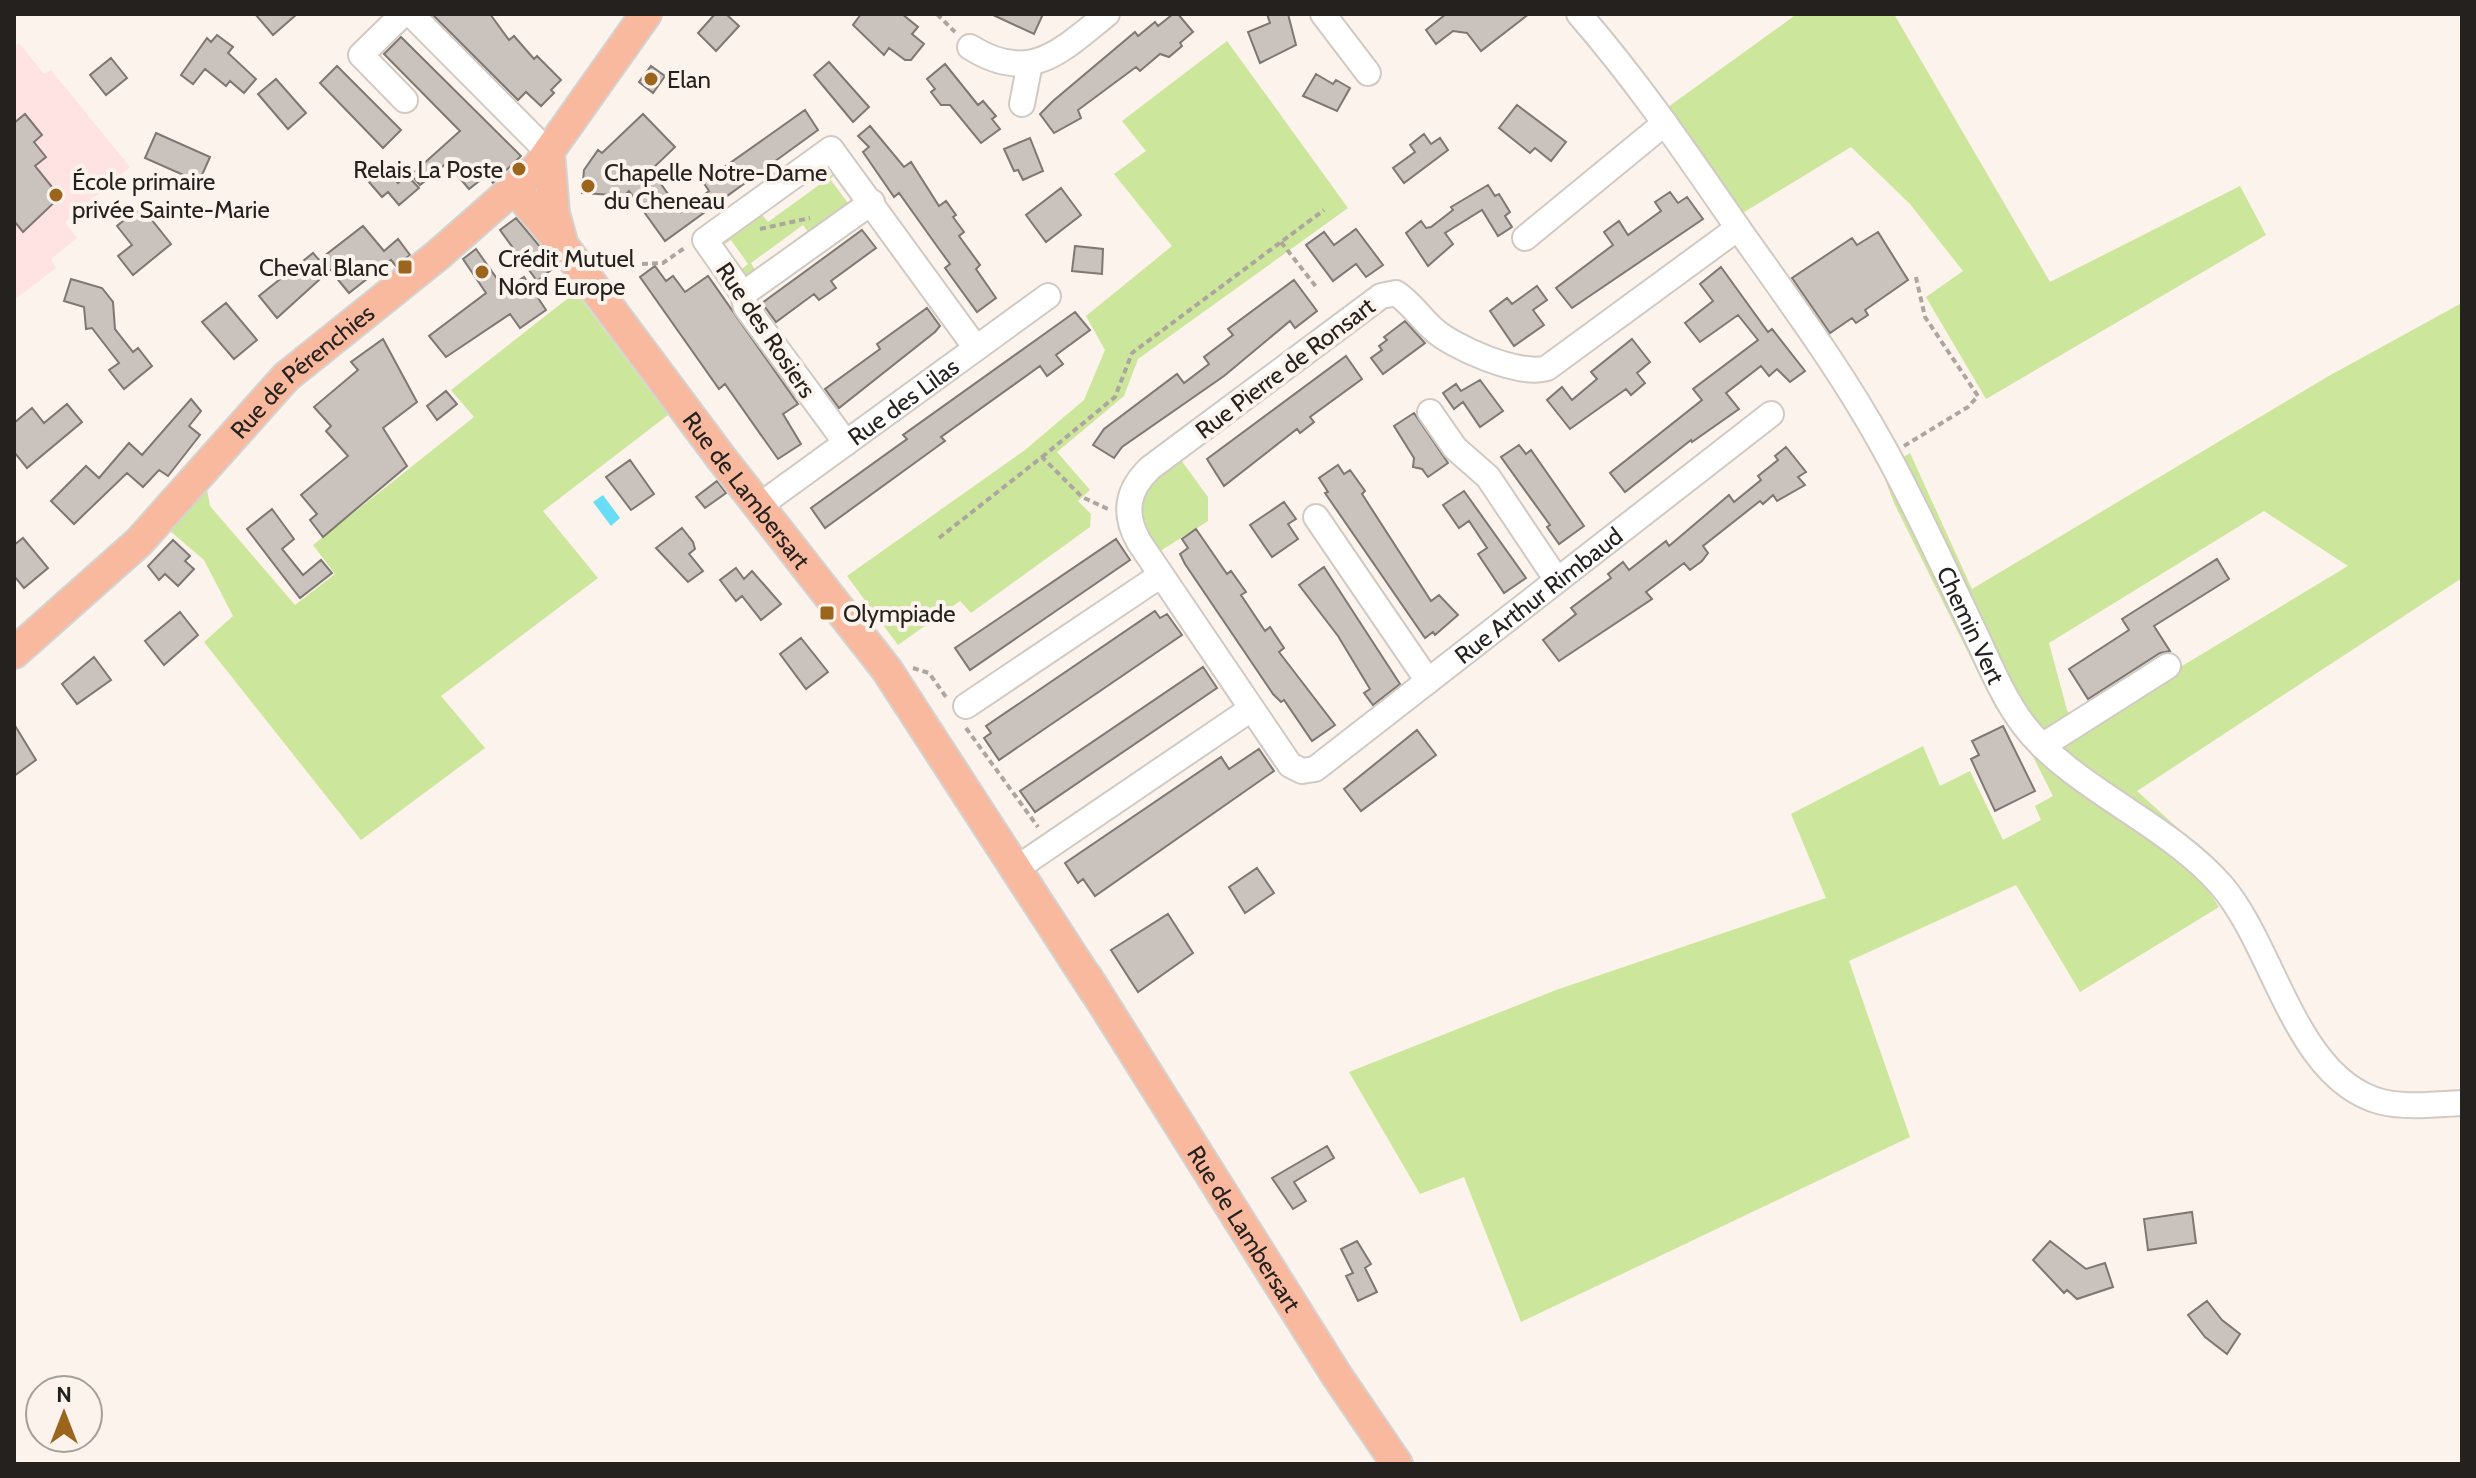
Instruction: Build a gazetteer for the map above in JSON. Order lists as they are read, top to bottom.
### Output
{
  "streets": {
    "main road": ["Rue de Pérenchies", "Rue de Lambersart"],
    "street": [
      "Rue des Rosiers",
      "Rue Pierre de Ronsart",
      "Rue des Lilas",
      "Rue Arthur Rimbaud",
      "Chemin Vert"
    ]
  },
  "crossings": [
    ["Rue des Rosiers", "Rue des Lilas"],
    ["Rue Pierre de Ronsart", "Chemin Vert"],
    ["Rue de Pérenchies", "Rue de Lambersart"],
    ["Rue des Lilas", "Rue de Lambersart"]
  ],
  "places": {
    "other": [
      "Elan",
      "Relais La Poste",
      "Chapelle Notre-Dame du Cheneau",
      "École primaire privée Sainte-Marie",
      "Crédit Mutuel Nord Europe"
    ],
    "transit": ["Cheval Blanc", "Olympiade"]
  },
  "north": "top"
}
